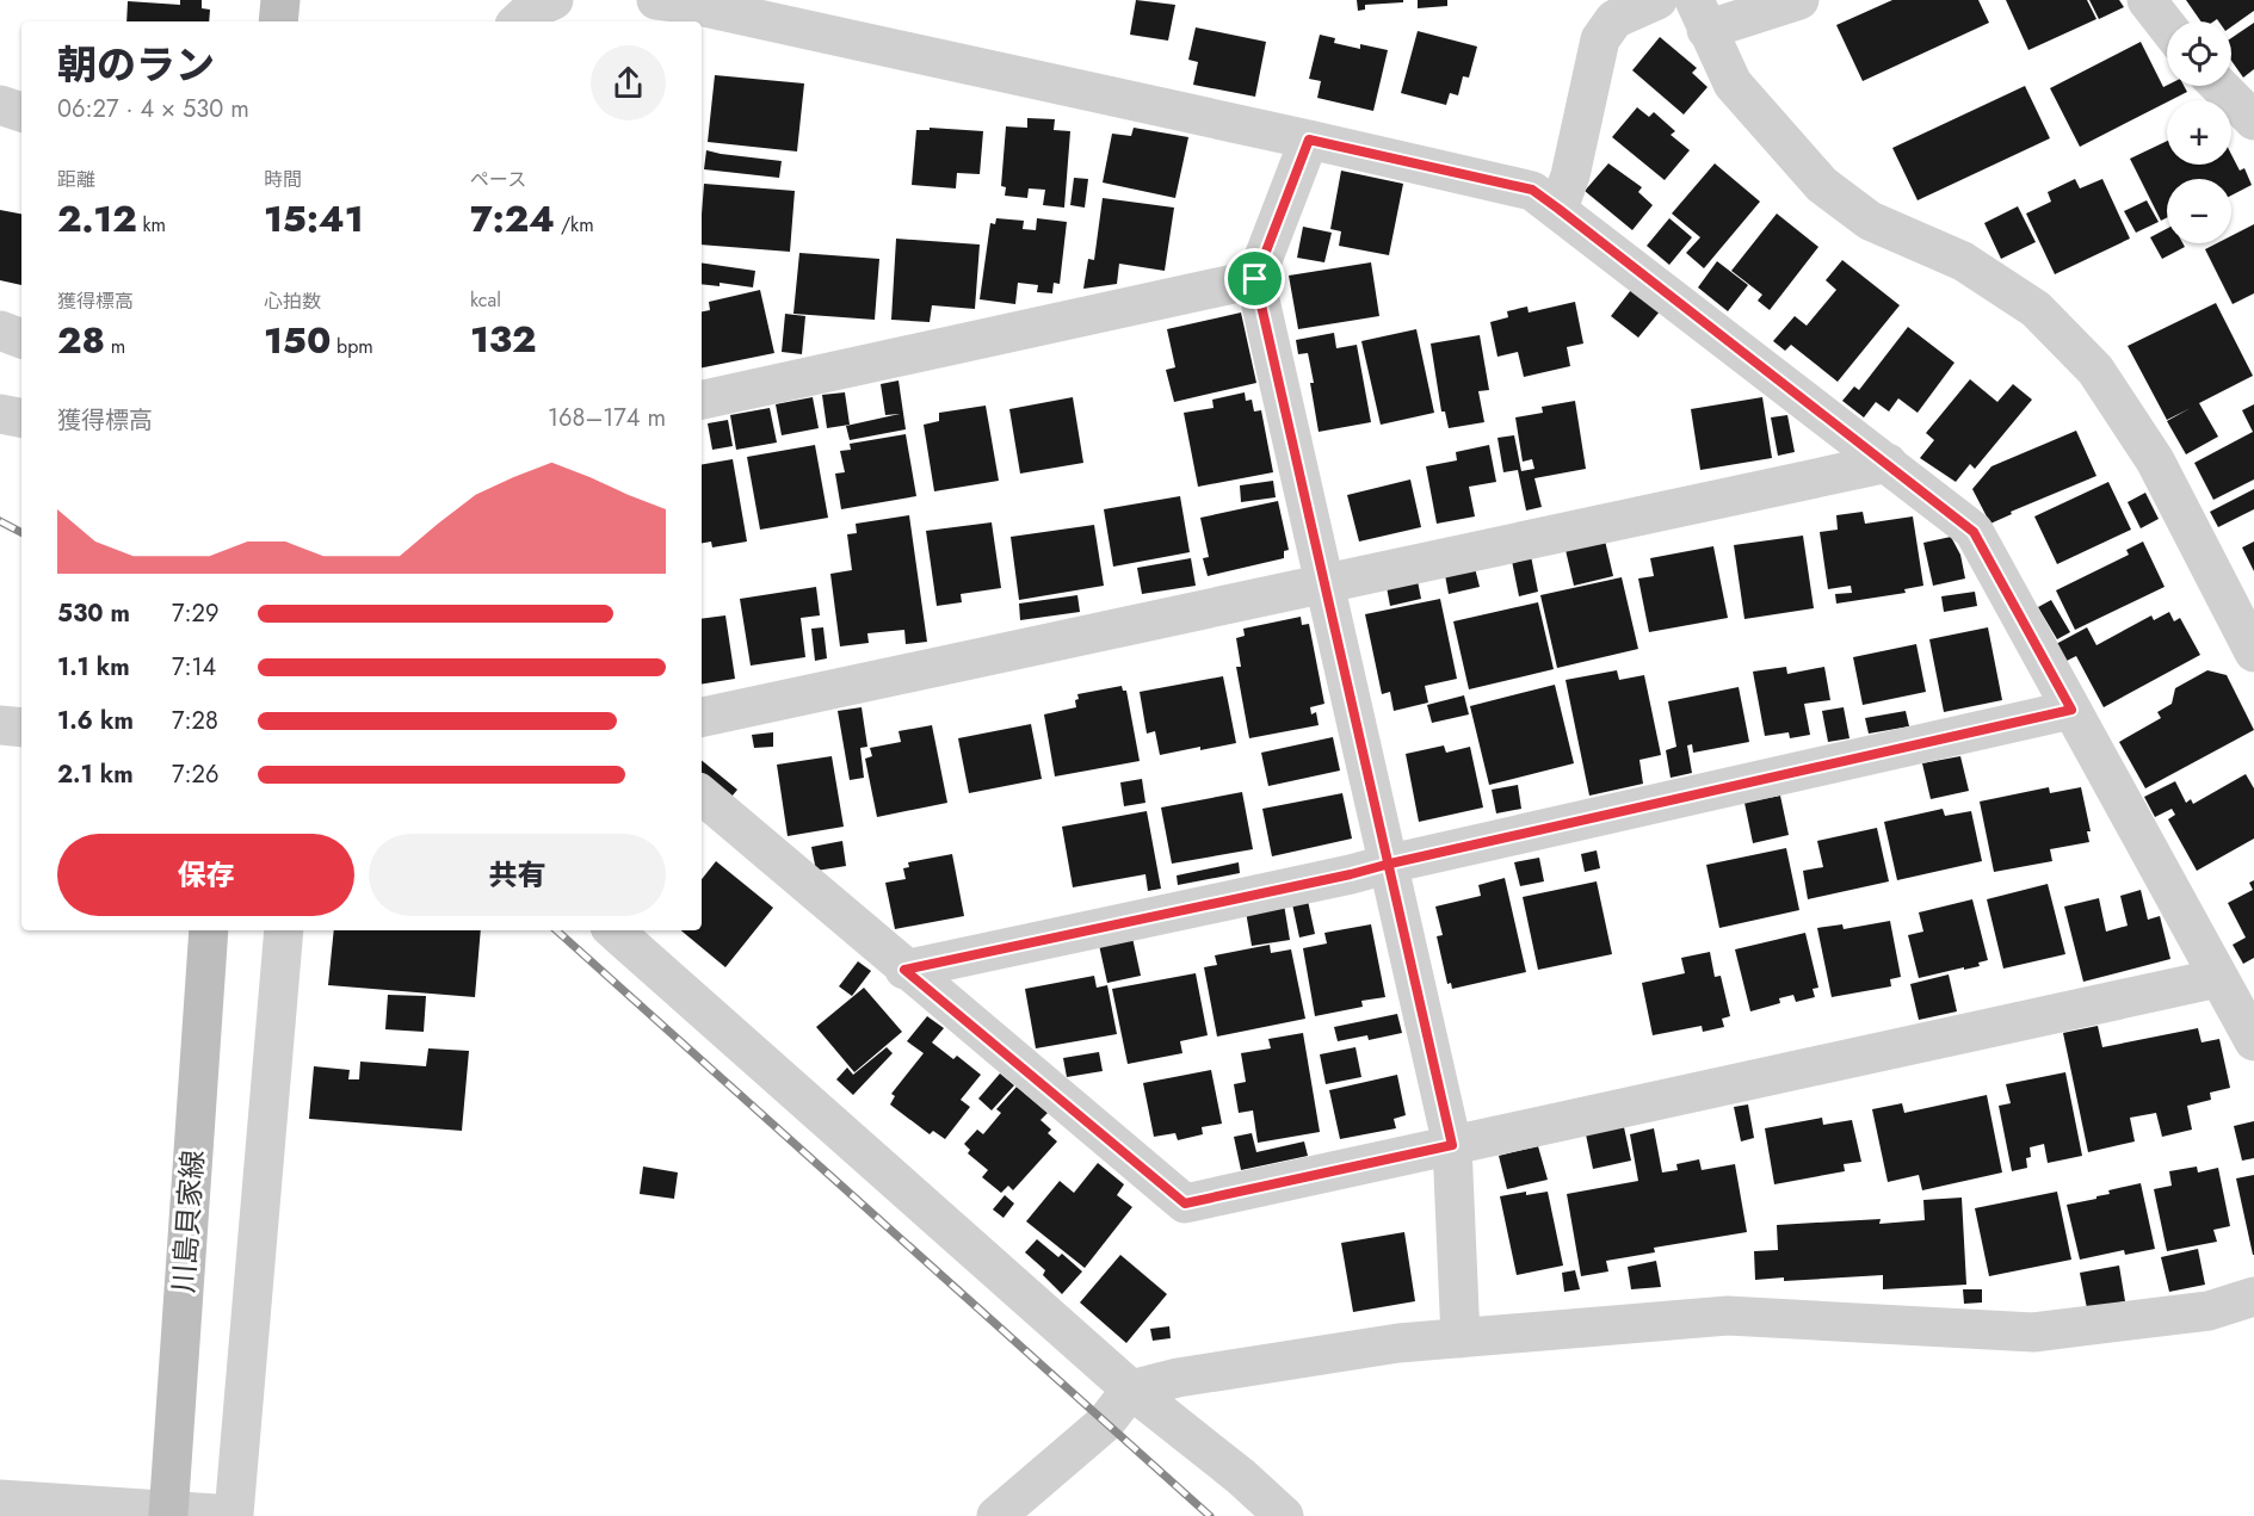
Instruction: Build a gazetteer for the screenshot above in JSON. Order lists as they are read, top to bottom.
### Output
{
  "streets": {
    "main road": ["川島貝家線"]
  },
  "page": {
    "map_buttons": ["+", "−"],
    "heading": ["朝のラン", "06:27 · 4 × 530 m"],
    "stats": [
      ["距離", "2.12 km"],
      ["時間", "15:41"],
      ["ペース", "7:24 /km"],
      ["獲得標高", "28 m"],
      ["心拍数", "150 bpm"],
      ["kcal", "132"]
    ],
    "chart": ["獲得標高", "168–174 m"],
    "list": [
      {
        "name": "530 m",
        "note": "7:29"
      },
      {
        "name": "1.1 km",
        "note": "7:14"
      },
      {
        "name": "1.6 km",
        "note": "7:28"
      },
      {
        "name": "2.1 km",
        "note": "7:26"
      }
    ],
    "buttons": ["保存", "共有"]
  }
}
